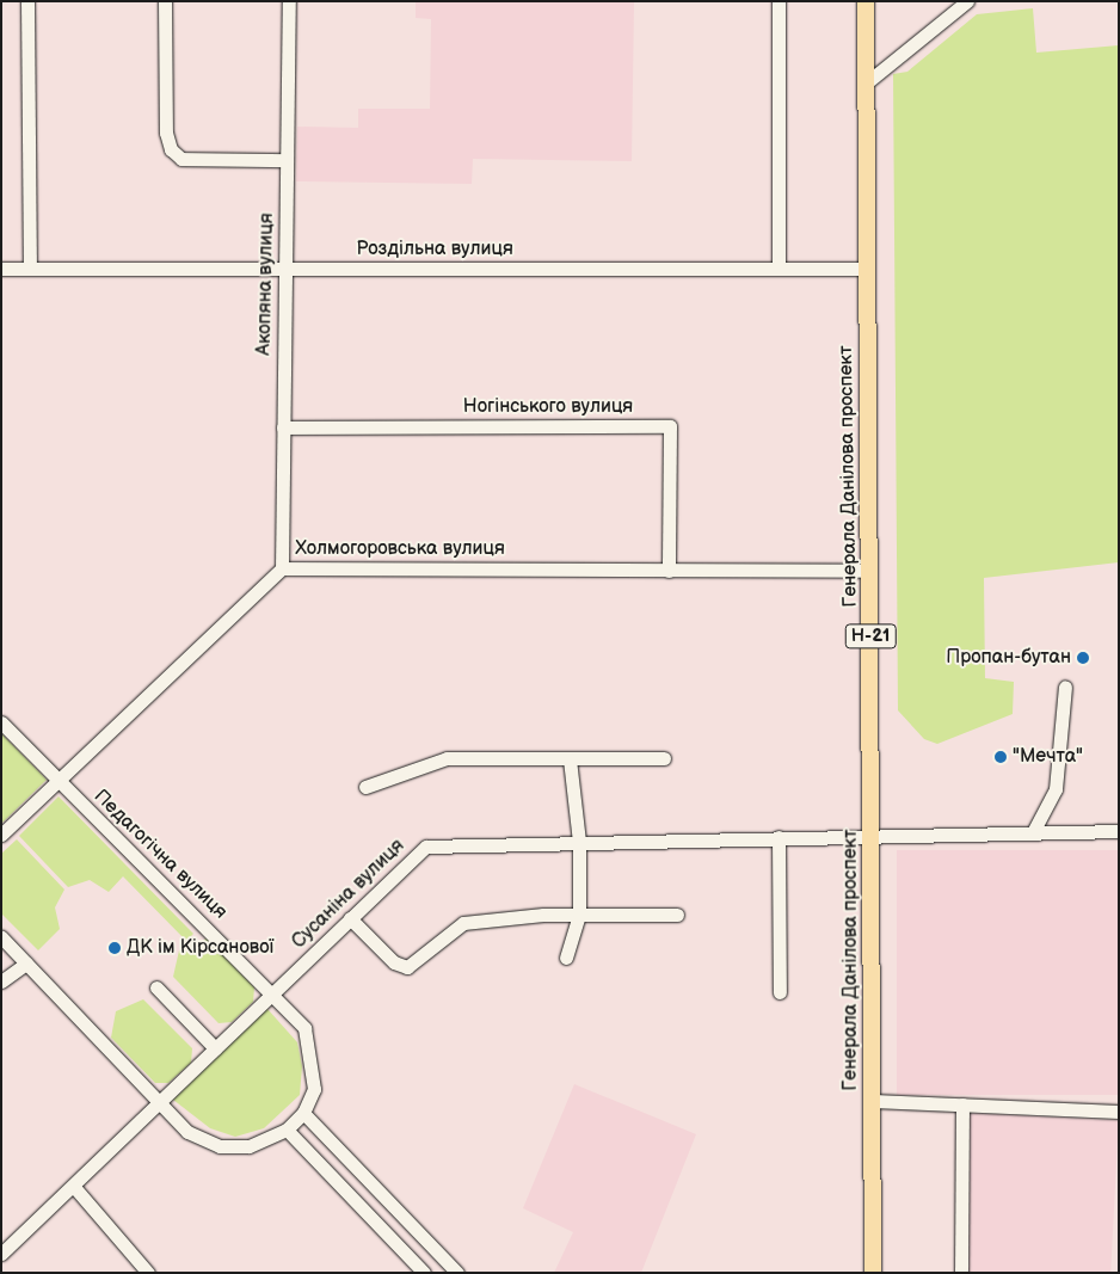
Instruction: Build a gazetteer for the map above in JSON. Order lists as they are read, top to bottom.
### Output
{
  "streets": {
    "main road": ["Генерала Данілова проспект", "Н-21"],
    "street": [
      "Роздільна вулиця",
      "Акопяна вулиця",
      "Ногінського вулиця",
      "Холмогоровська вулиця",
      "Педагогічна вулиця",
      "Сусаніна вулиця"
    ]
  },
  "crossings": [
    ["Роздільна вулиця", "Акопяна вулиця"],
    ["Роздільна вулиця", "Генерала Данілова проспект"],
    ["Акопяна вулиця", "Ногінського вулиця"],
    ["Акопяна вулиця", "Холмогоровська вулиця"],
    ["Ногінського вулиця", "Холмогоровська вулиця"],
    ["Генерала Данілова проспект", "Холмогоровська вулиця"],
    ["Генерала Данілова проспект", "Сусаніна вулиця"],
    ["Холмогоровська вулиця", "Педагогічна вулиця"],
    ["Педагогічна вулиця", "Сусаніна вулиця"]
  ],
  "places": ["Пропан-бутан", "\"Мечта\"", "ДК ім Кірсанової"]
}
